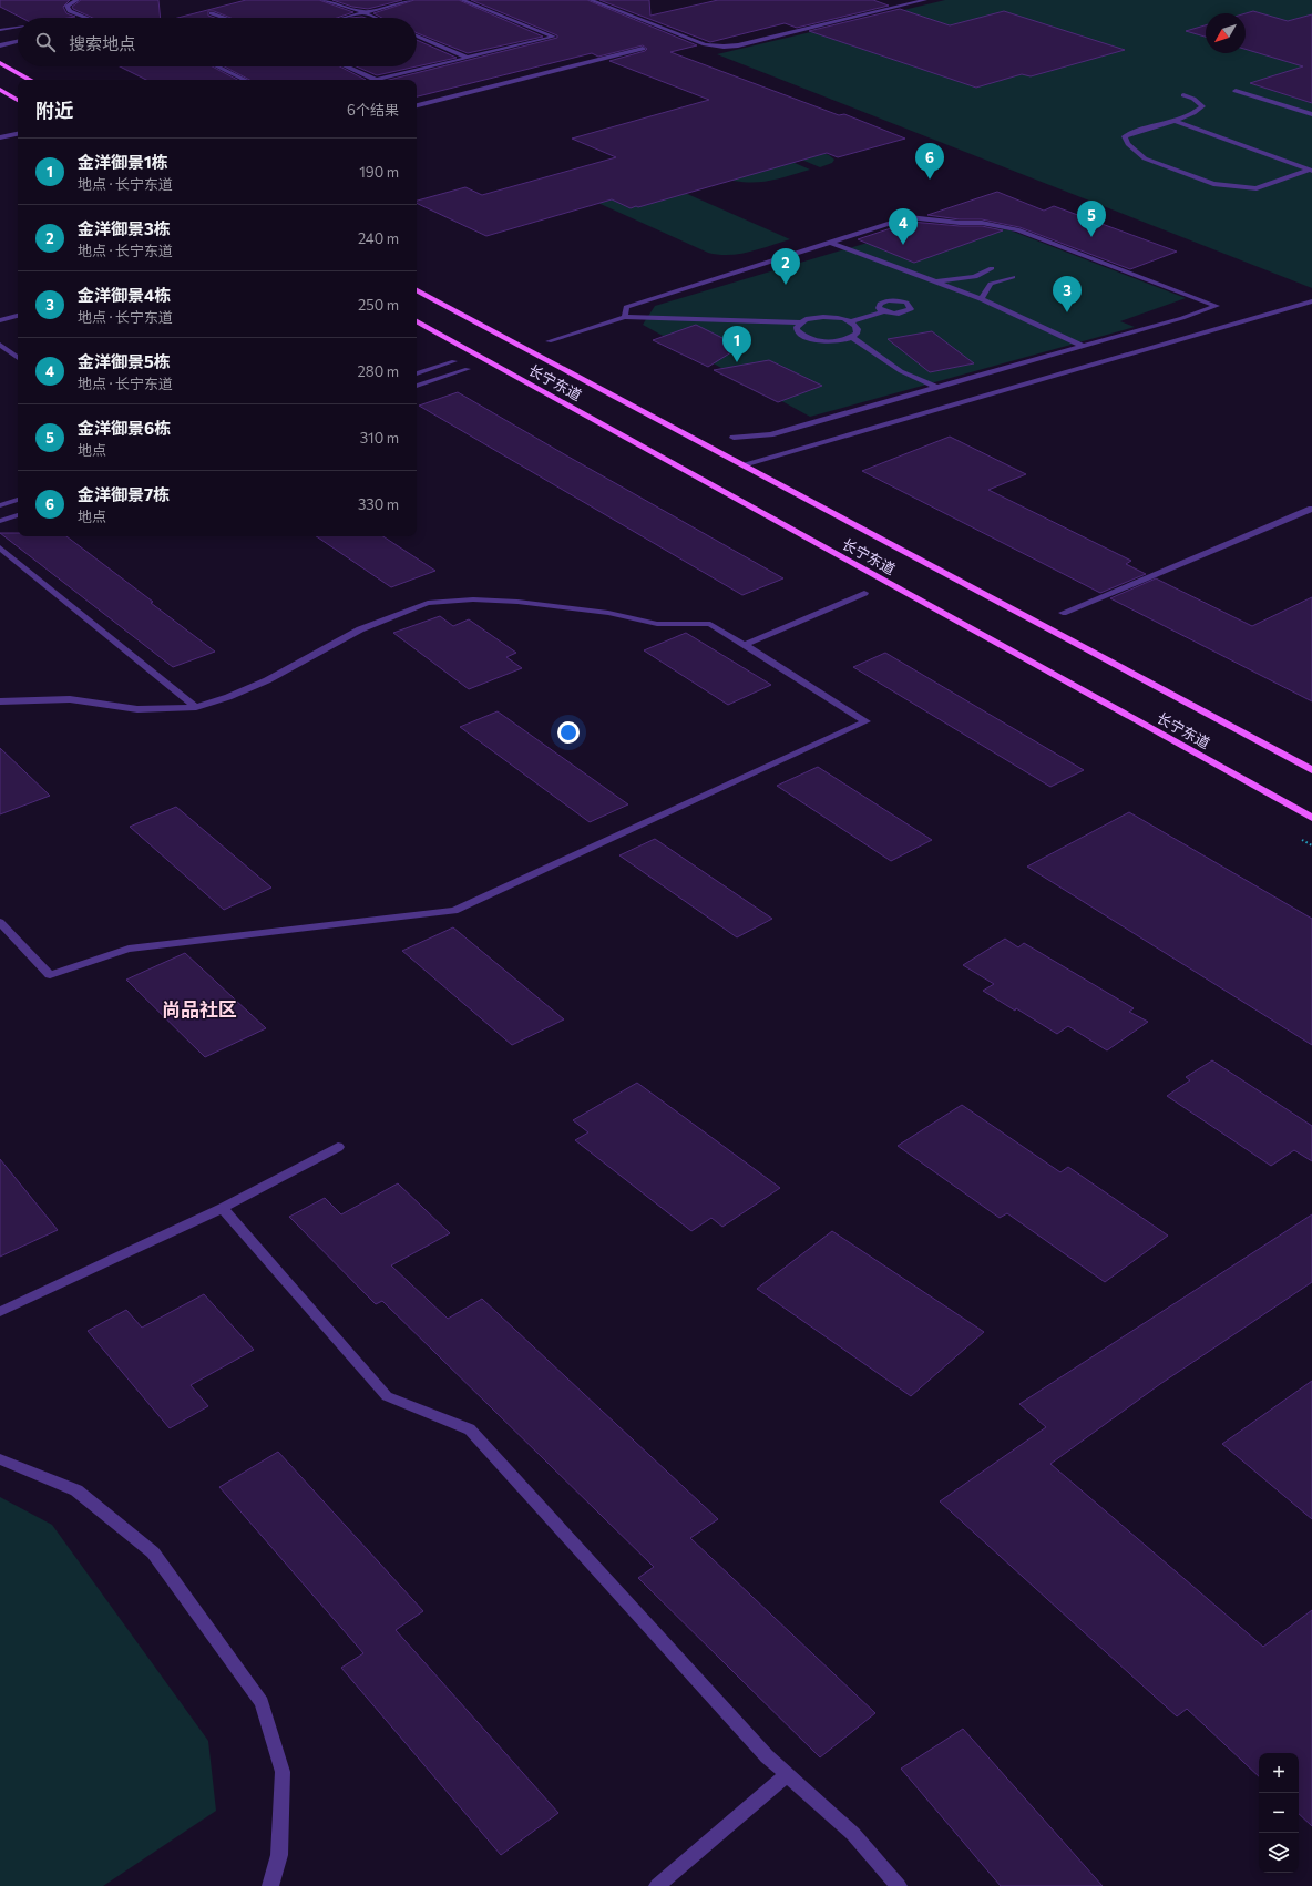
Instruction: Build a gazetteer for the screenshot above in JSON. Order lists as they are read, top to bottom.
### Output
{
  "streets": {
    "main road": ["长宁东道"]
  },
  "districts": ["尚品社区"],
  "north": "bottom left",
  "page": {
    "search": "搜索地点",
    "heading": ["附近", "6个结果"],
    "list": [
      {
        "mark": "1",
        "name": "金洋御景1栋",
        "note": "地点 · 长宁东道",
        "value": "190 m"
      },
      {
        "mark": "2",
        "name": "金洋御景3栋",
        "note": "地点 · 长宁东道",
        "value": "240 m"
      },
      {
        "mark": "3",
        "name": "金洋御景4栋",
        "note": "地点 · 长宁东道",
        "value": "250 m"
      },
      {
        "mark": "4",
        "name": "金洋御景5栋",
        "note": "地点 · 长宁东道",
        "value": "280 m"
      },
      {
        "mark": "5",
        "name": "金洋御景6栋",
        "note": "地点",
        "value": "310 m"
      },
      {
        "mark": "6",
        "name": "金洋御景7栋",
        "note": "地点",
        "value": "330 m"
      }
    ],
    "pins": [
      "6",
      "5",
      "4",
      "2",
      "3",
      "1"
    ],
    "map_buttons": ["+", "−"]
  }
}
